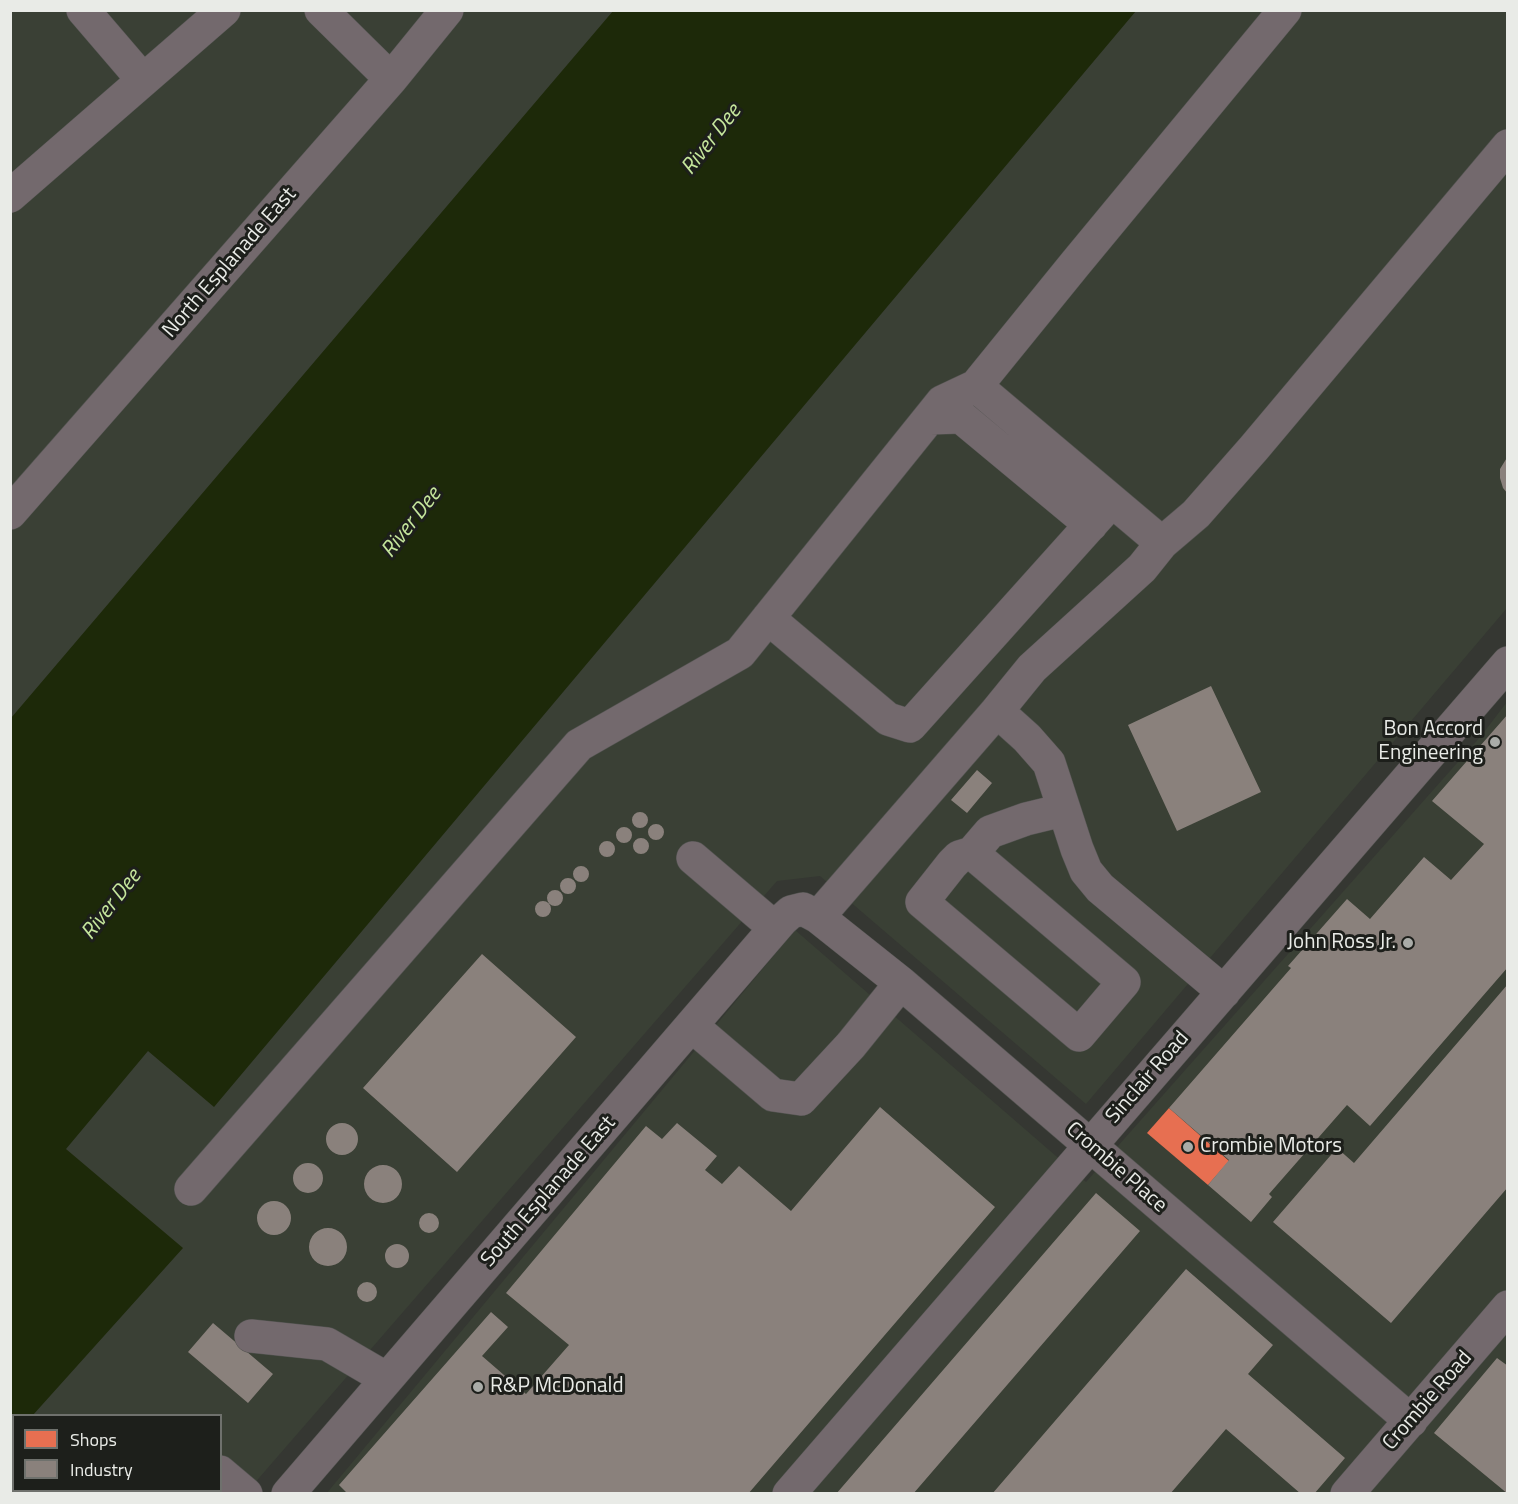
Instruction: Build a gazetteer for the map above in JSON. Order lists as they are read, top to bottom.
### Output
{
  "streets": {
    "street": [
      "North Esplanade East",
      "Sinclair Road",
      "Crombie Place",
      "South Esplanade East",
      "Crombie Road"
    ]
  },
  "crossings": [
    ["Sinclair Road", "Crombie Place"],
    ["Crombie Place", "South Esplanade East"],
    ["Crombie Place", "Crombie Road"]
  ],
  "water": ["River Dee"],
  "places": [
    "Bon Accord Engineering",
    "John Ross Jr.",
    "Crombie Motors",
    "R&P McDonald"
  ],
  "legend": ["Shops", "Industry"]
}
